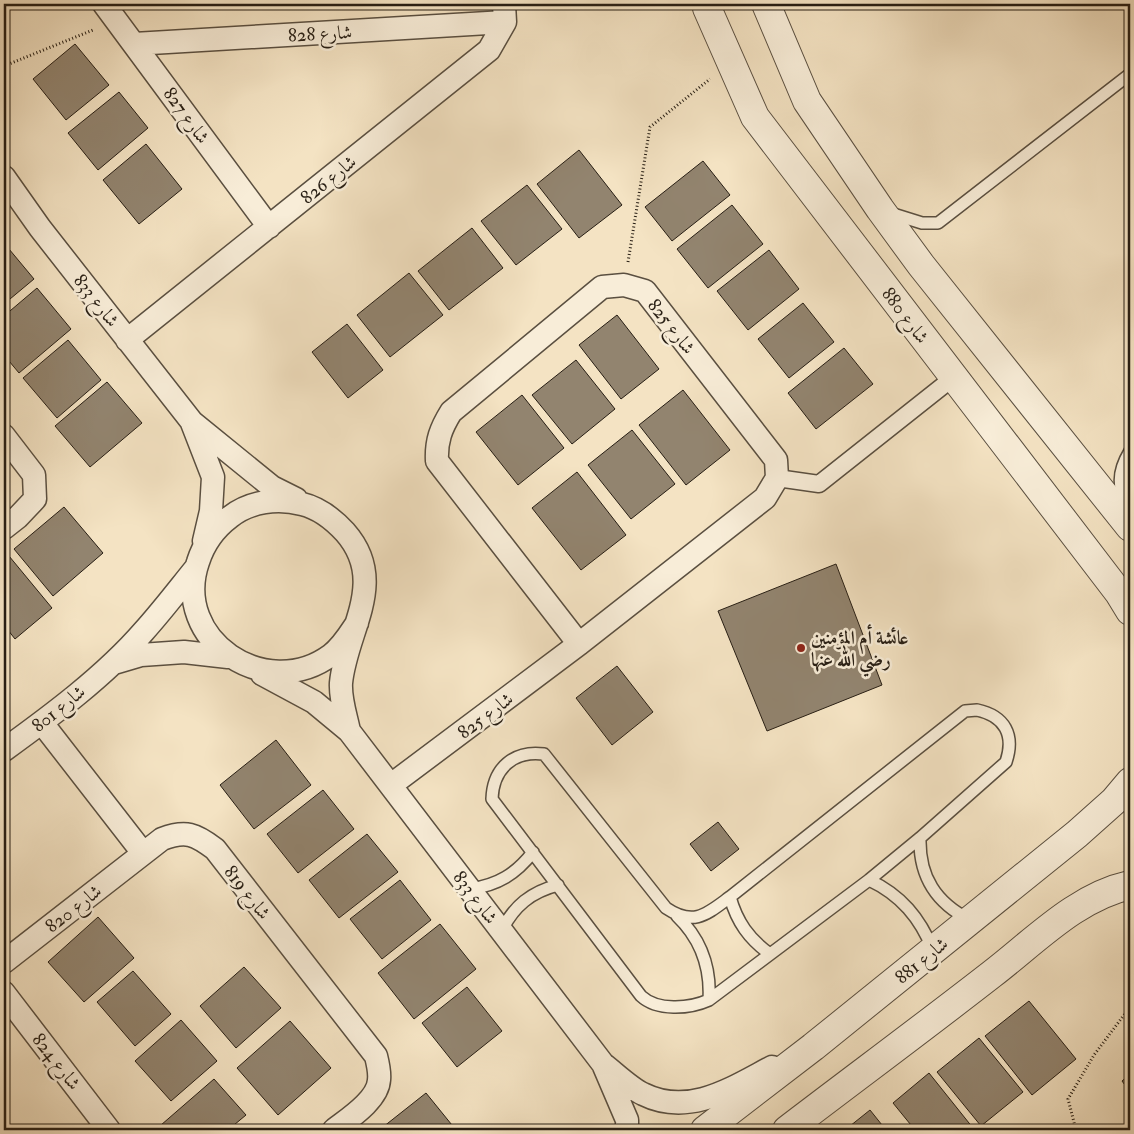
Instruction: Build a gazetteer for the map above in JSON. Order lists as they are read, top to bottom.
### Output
{
  "streets": {
    "street": [
      "شارع 828",
      "شارع 827",
      "شارع 826",
      "شارع 833",
      "شارع 880",
      "شارع 825",
      "شارع 801",
      "شارع 819",
      "شارع 820",
      "شارع 881",
      "شارع 824"
    ]
  },
  "crossings": [
    ["شارع 828", "شارع 827"],
    ["شارع 828", "شارع 826"],
    ["شارع 827", "شارع 826"],
    ["شارع 826", "شارع 833"],
    ["شارع 833", "شارع 825"],
    ["شارع 833", "شارع 801"],
    ["شارع 833", "شارع 881"],
    ["شارع 819", "شارع 820"]
  ],
  "places": ["عائشة أم المؤمنين رضي الله عنها"]
}
